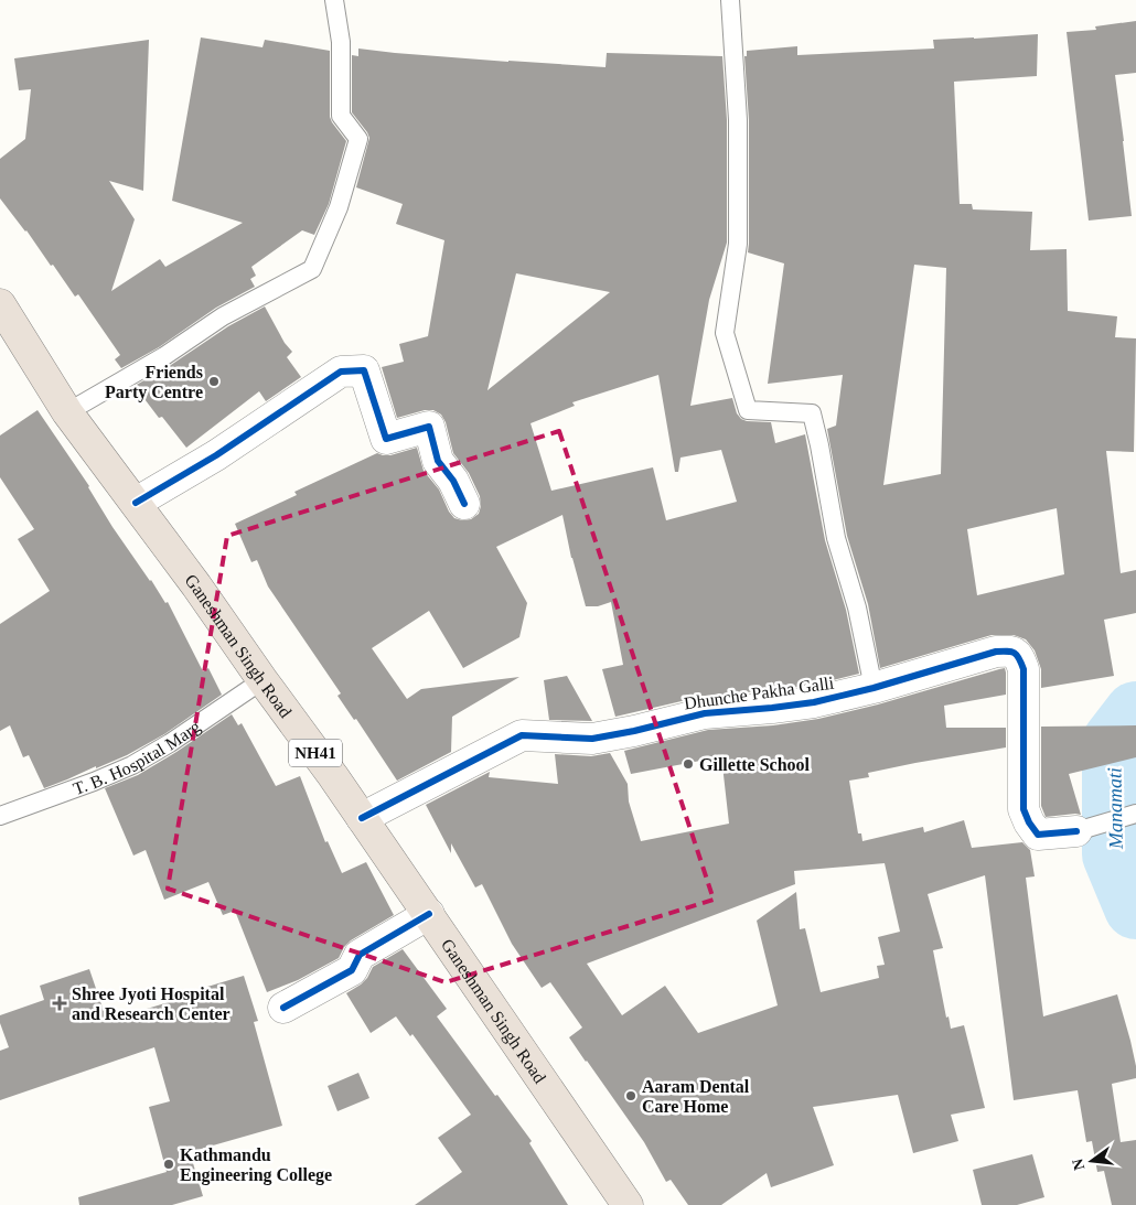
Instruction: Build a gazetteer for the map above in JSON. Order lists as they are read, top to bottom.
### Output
{
  "streets": {
    "highway": ["Ganeshman Singh Road", "NH41"],
    "street": ["Dhunche Pakha Galli"],
    "lane": ["T. B. Hospital Marg"]
  },
  "crossings": [
    ["Ganeshman Singh Road", "Dhunche Pakha Galli"],
    ["Ganeshman Singh Road", "T. B. Hospital Marg"]
  ],
  "water": ["Manamati"],
  "places": {
    "other": [
      "Friends Party Centre",
      "Gillette School",
      "Aaram Dental Care Home",
      "Kathmandu Engineering College"
    ],
    "health": ["Shree Jyoti Hospital and Research Center"]
  },
  "north": "left"
}
